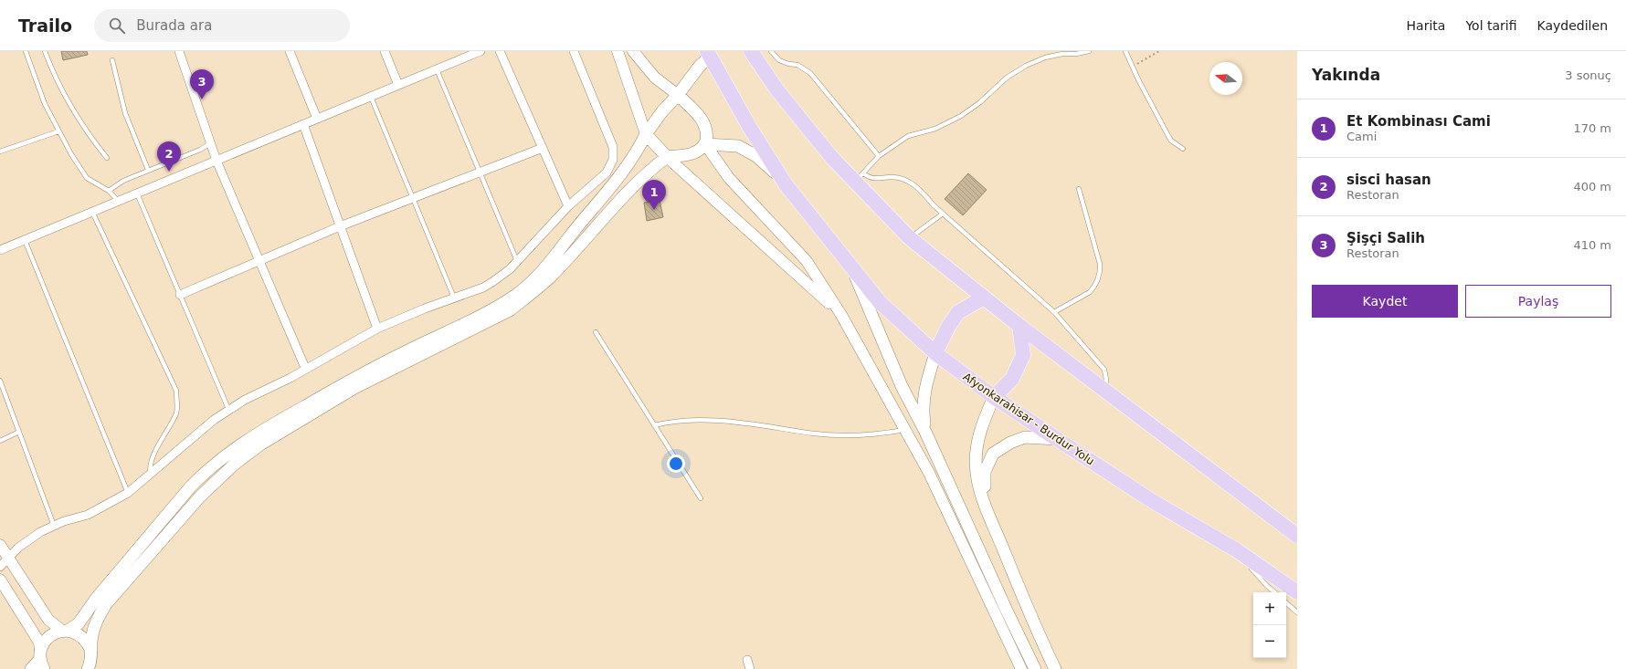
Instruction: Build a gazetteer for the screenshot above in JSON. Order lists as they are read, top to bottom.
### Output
{
  "streets": {
    "highway": ["Afyonkarahisar - Burdur Yolu"]
  },
  "north": "left",
  "page": {
    "header": "Trailo",
    "search": "Burada ara",
    "nav": ["Harita", "Yol tarifi", "Kaydedilen"],
    "heading": ["Yakında", "3 sonuç"],
    "pins": ["3", "2", "1"],
    "list": [
      {
        "mark": "1",
        "name": "Et Kombinası Cami",
        "note": "Cami",
        "value": "170 m"
      },
      {
        "mark": "2",
        "name": "sisci hasan",
        "note": "Restoran",
        "value": "400 m"
      },
      {
        "mark": "3",
        "name": "Şişçi Salih",
        "note": "Restoran",
        "value": "410 m"
      }
    ],
    "buttons": ["Kaydet", "Paylaş"],
    "map_buttons": ["+", "−"]
  }
}
